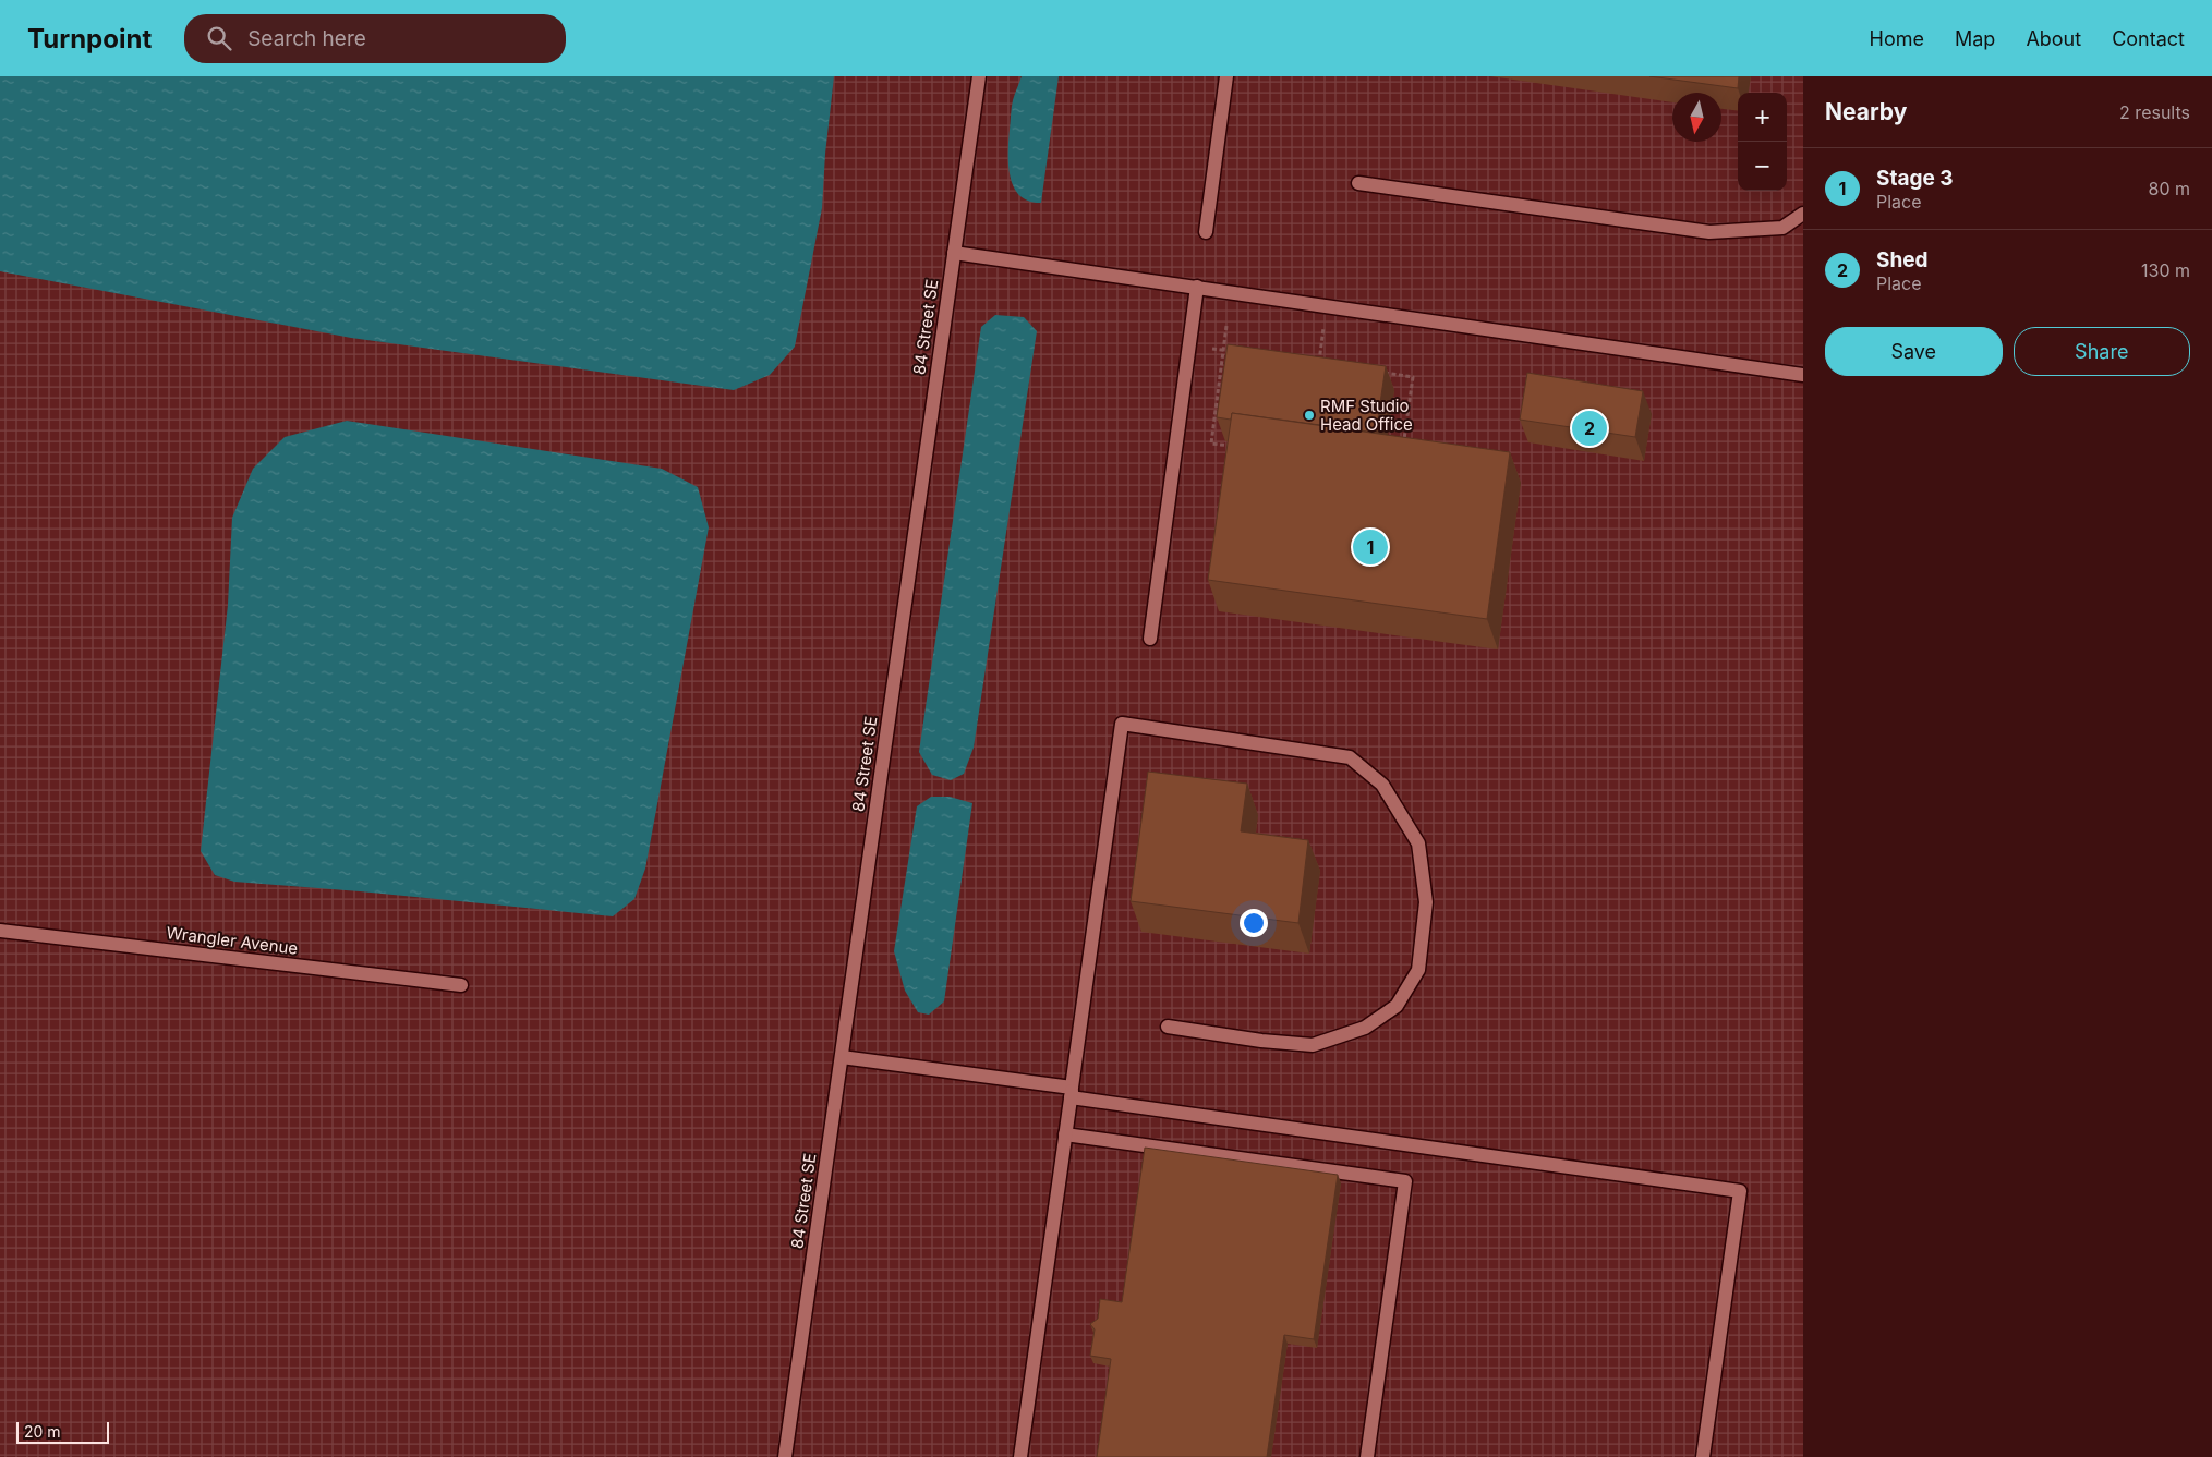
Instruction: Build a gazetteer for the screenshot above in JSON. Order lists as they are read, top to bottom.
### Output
{
  "streets": {
    "street": ["84 Street SE", "Wrangler Avenue"]
  },
  "places": ["RMF Studio Head Office"],
  "scale_bar": "20 m",
  "north": "bottom",
  "page": {
    "header": "Turnpoint",
    "search": "Search here",
    "nav": [
      "Home",
      "Map",
      "About",
      "Contact"
    ],
    "heading": ["Nearby", "2 results"],
    "map_buttons": ["+", "−"],
    "list": [
      {
        "mark": "1",
        "name": "Stage 3",
        "note": "Place",
        "value": "80 m"
      },
      {
        "mark": "2",
        "name": "Shed",
        "note": "Place",
        "value": "130 m"
      }
    ],
    "buttons": ["Save", "Share"],
    "pins": ["2", "1"],
    "scale": "20 m"
  }
}
